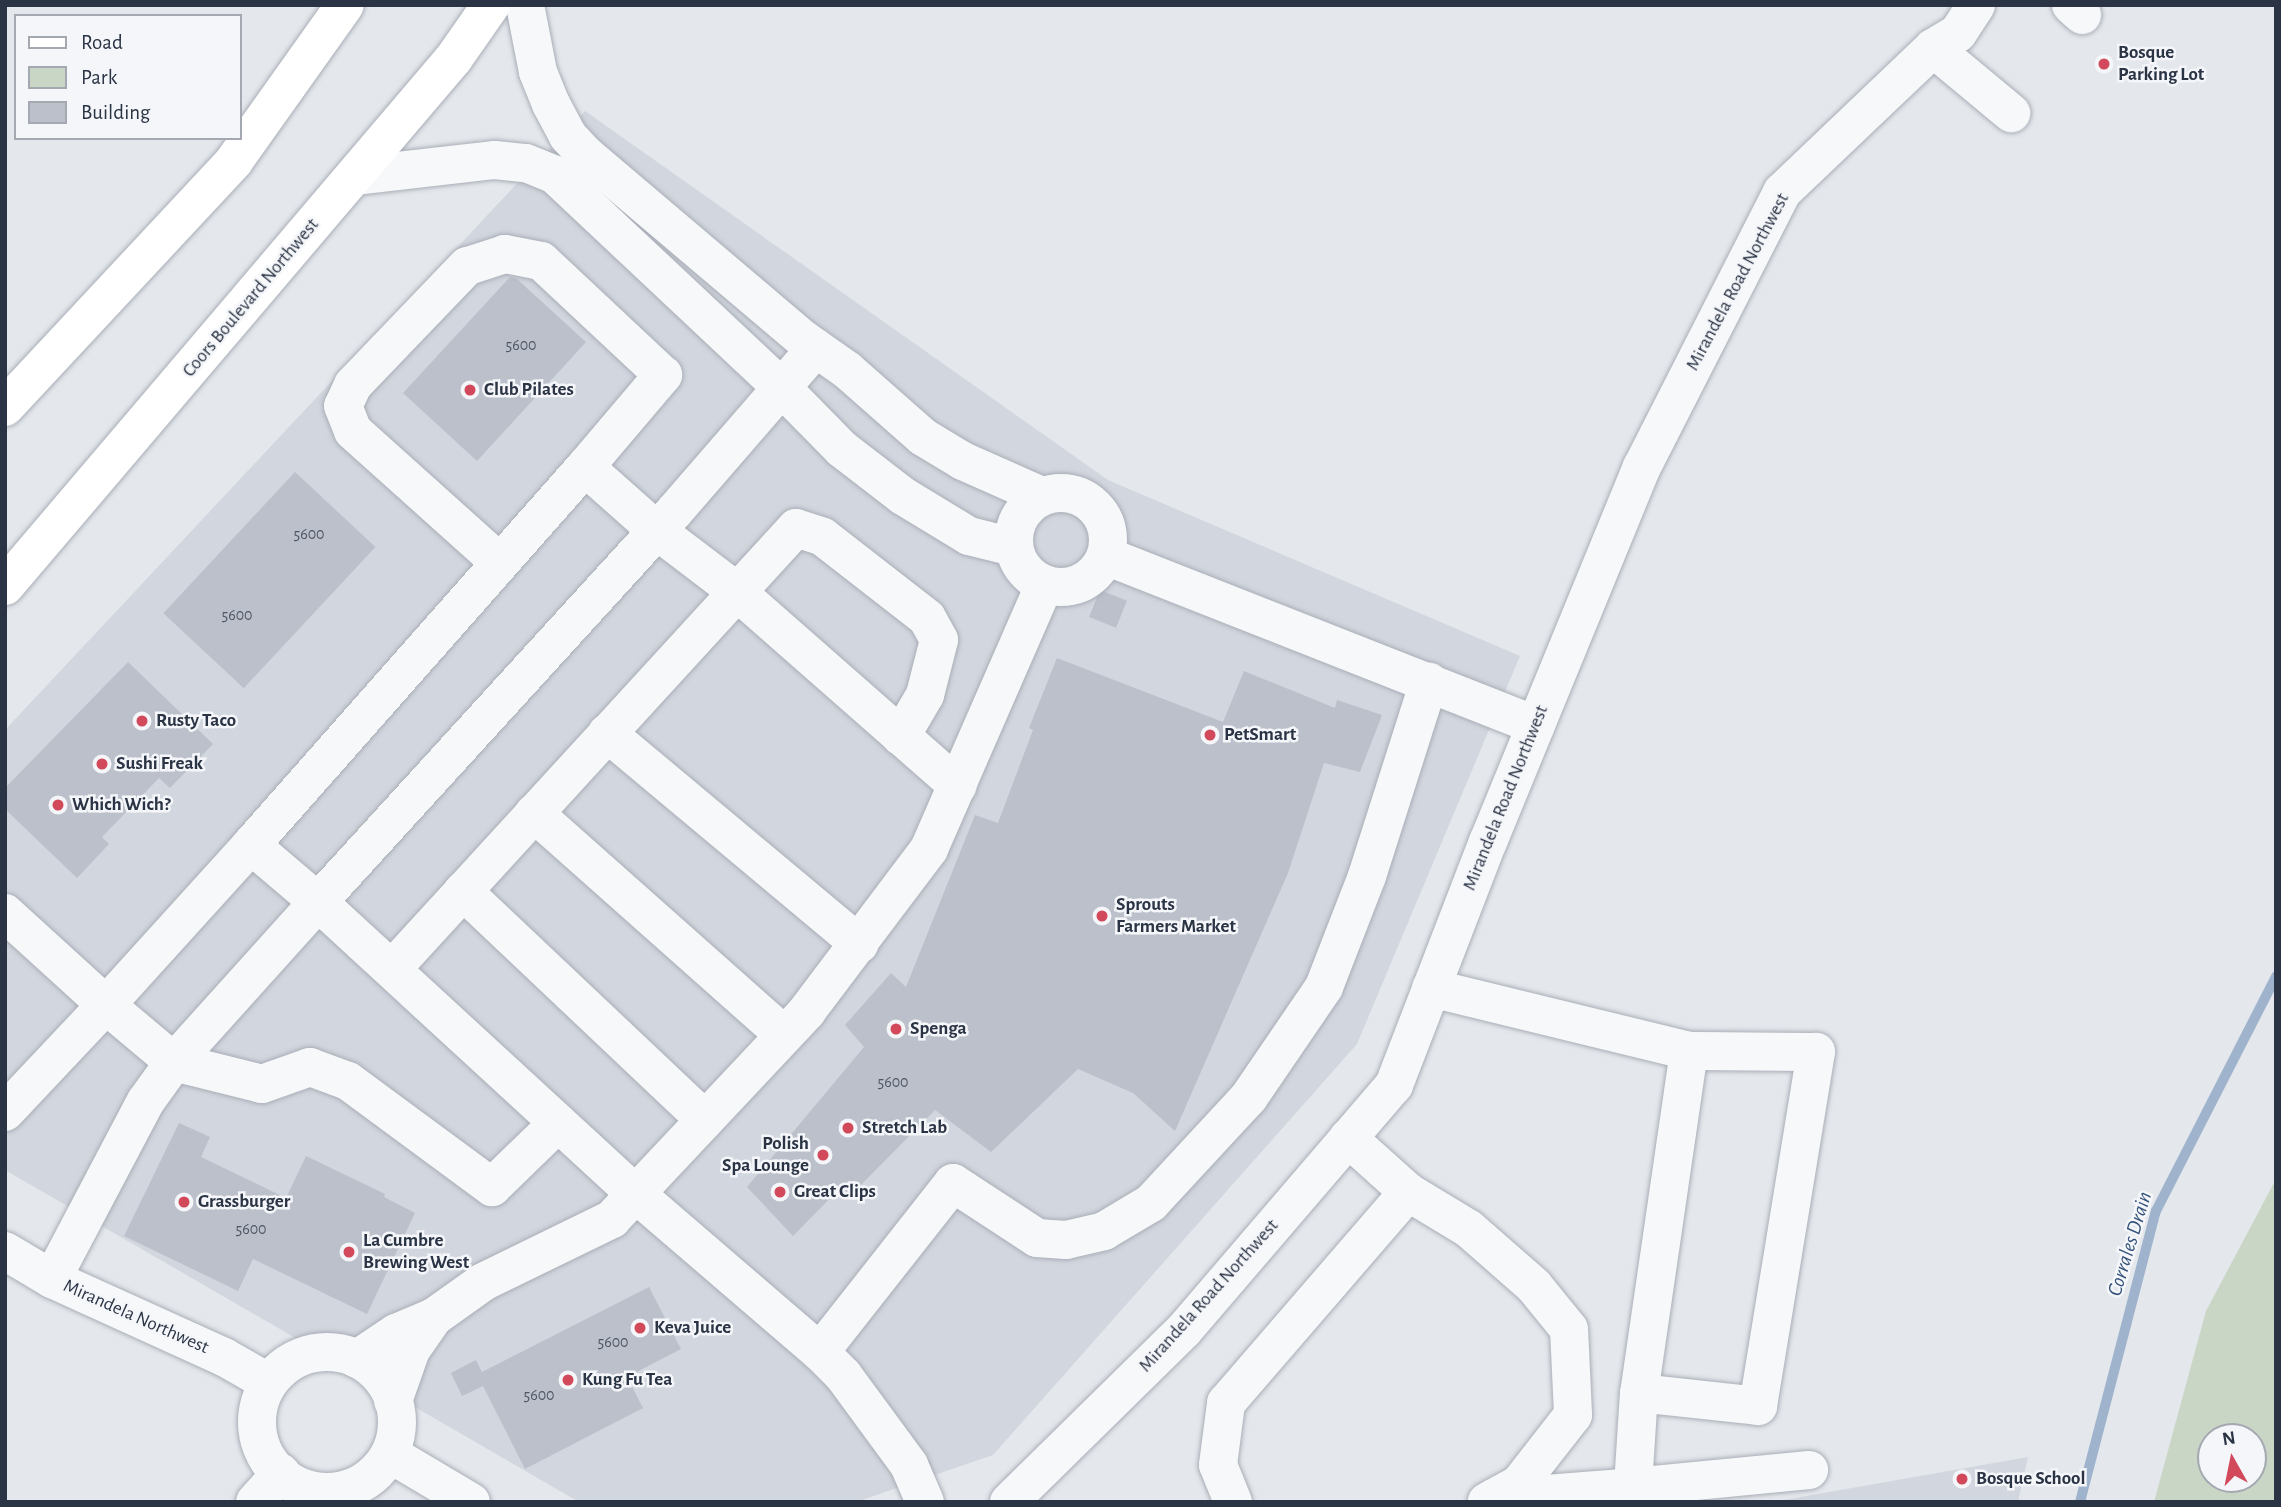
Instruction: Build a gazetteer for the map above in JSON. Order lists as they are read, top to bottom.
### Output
{
  "streets": {
    "main road": ["Coors Boulevard Northwest"],
    "street": ["Mirandela Road Northwest", "Mirandela Northwest"]
  },
  "water": ["Corrales Drain"],
  "places": [
    "Bosque Parking Lot",
    "Club Pilates",
    "Rusty Taco",
    "PetSmart",
    "Sushi Freak",
    "Which Wich?",
    "Sprouts Farmers Market",
    "Spenga",
    "Stretch Lab",
    "Polish Spa Lounge",
    "Great Clips",
    "Grassburger",
    "La Cumbre Brewing West",
    "Keva Juice",
    "Kung Fu Tea",
    "Bosque School"
  ],
  "house_numbers": [
    "5600",
    "5600",
    "5600",
    "5600",
    "5600",
    "5600",
    "5600"
  ],
  "legend": ["Road", "Park", "Building"],
  "north": "top"
}
